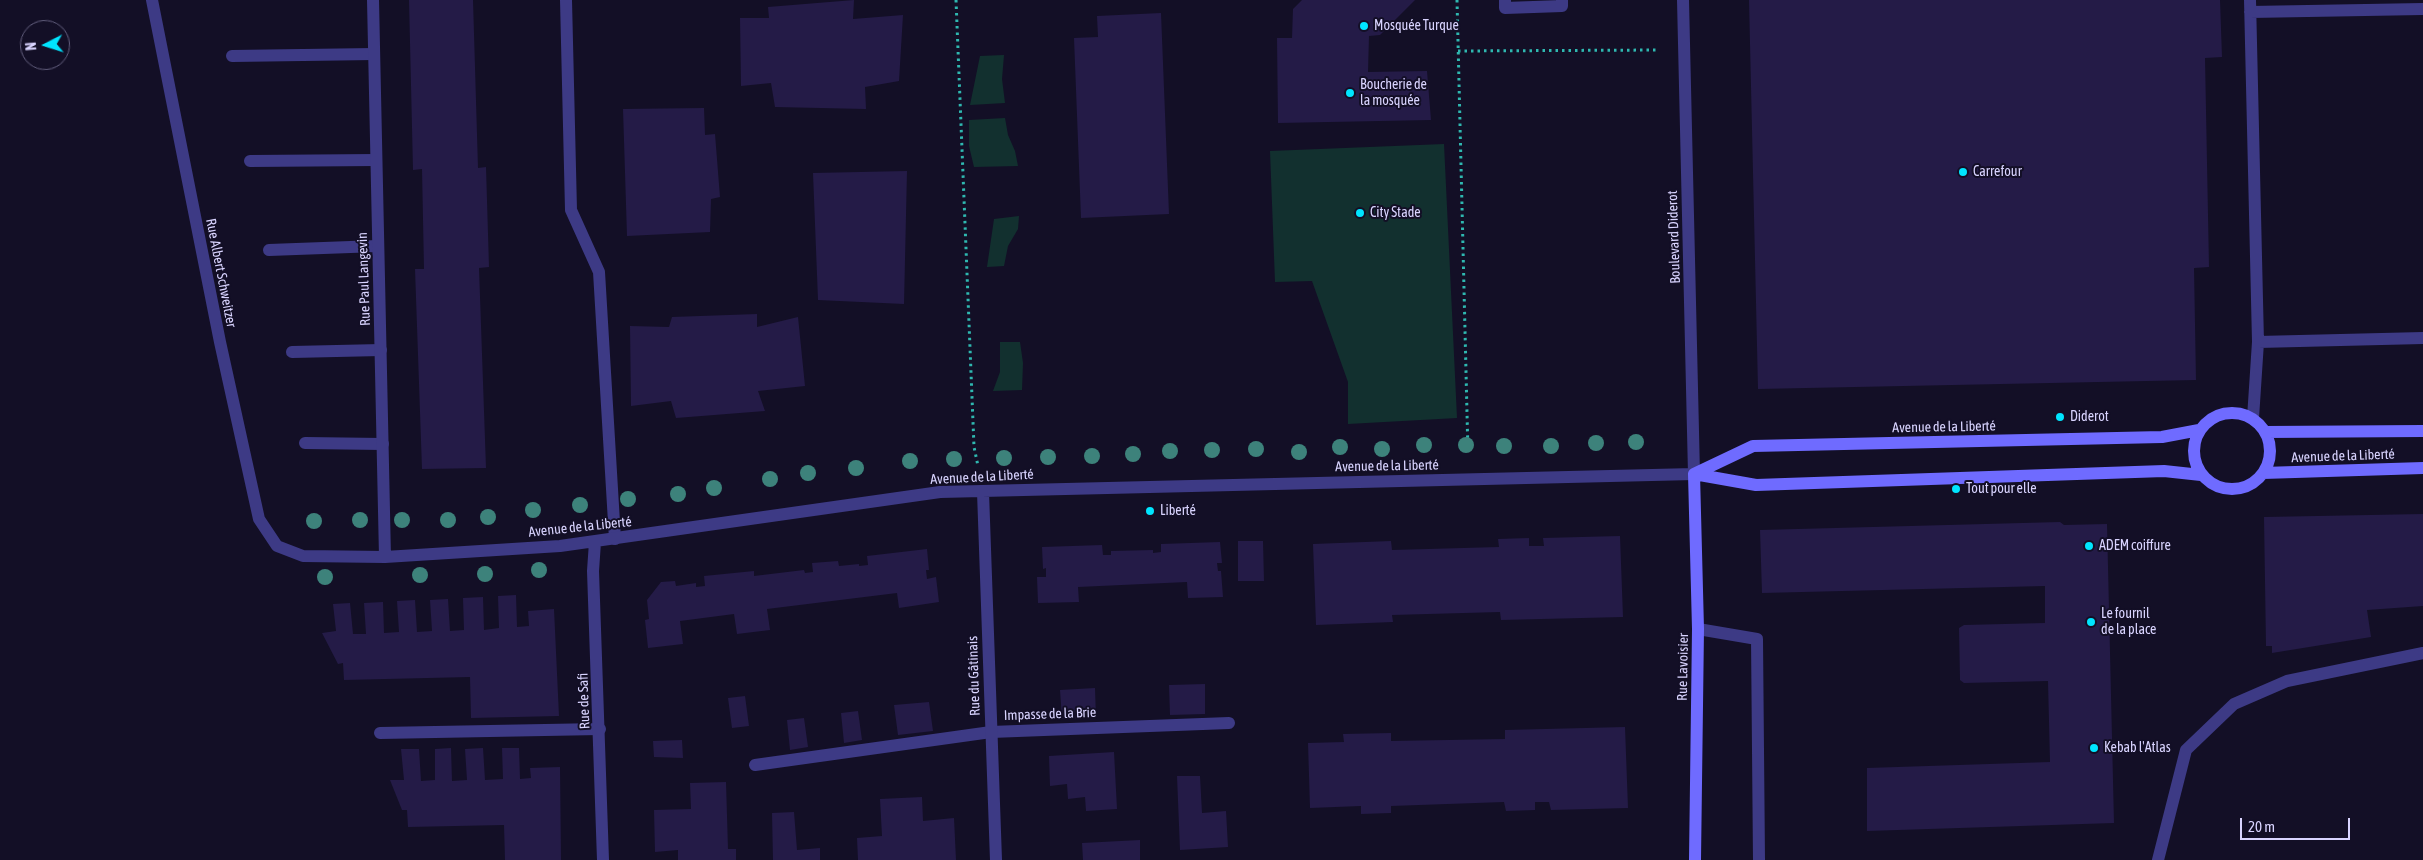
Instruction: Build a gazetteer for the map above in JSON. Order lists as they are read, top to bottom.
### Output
{
  "streets": {
    "street": [
      "Boulevard Diderot",
      "Rue Albert Schweitzer",
      "Rue Paul Langevin",
      "Avenue de la Liberté",
      "Rue Lavoisier",
      "Rue du Gâtinais",
      "Rue de Safi",
      "Impasse de la Brie"
    ]
  },
  "crossings": [
    ["Boulevard Diderot", "Avenue de la Liberté"],
    ["Boulevard Diderot", "Rue Lavoisier"],
    ["Rue Albert Schweitzer", "Avenue de la Liberté"],
    ["Rue Paul Langevin", "Avenue de la Liberté"],
    ["Avenue de la Liberté", "Rue Lavoisier"],
    ["Avenue de la Liberté", "Rue du Gâtinais"],
    ["Avenue de la Liberté", "Rue de Safi"],
    ["Rue du Gâtinais", "Impasse de la Brie"]
  ],
  "places": [
    "Mosquée Turque",
    "Boucherie de la mosquée",
    "Carrefour",
    "City Stade",
    "Diderot",
    "Tout pour elle",
    "Liberté",
    "ADEM coiffure",
    "Le fournil de la place",
    "Kebab l'Atlas"
  ],
  "scale_bar": "20 m",
  "north": "left"
}
